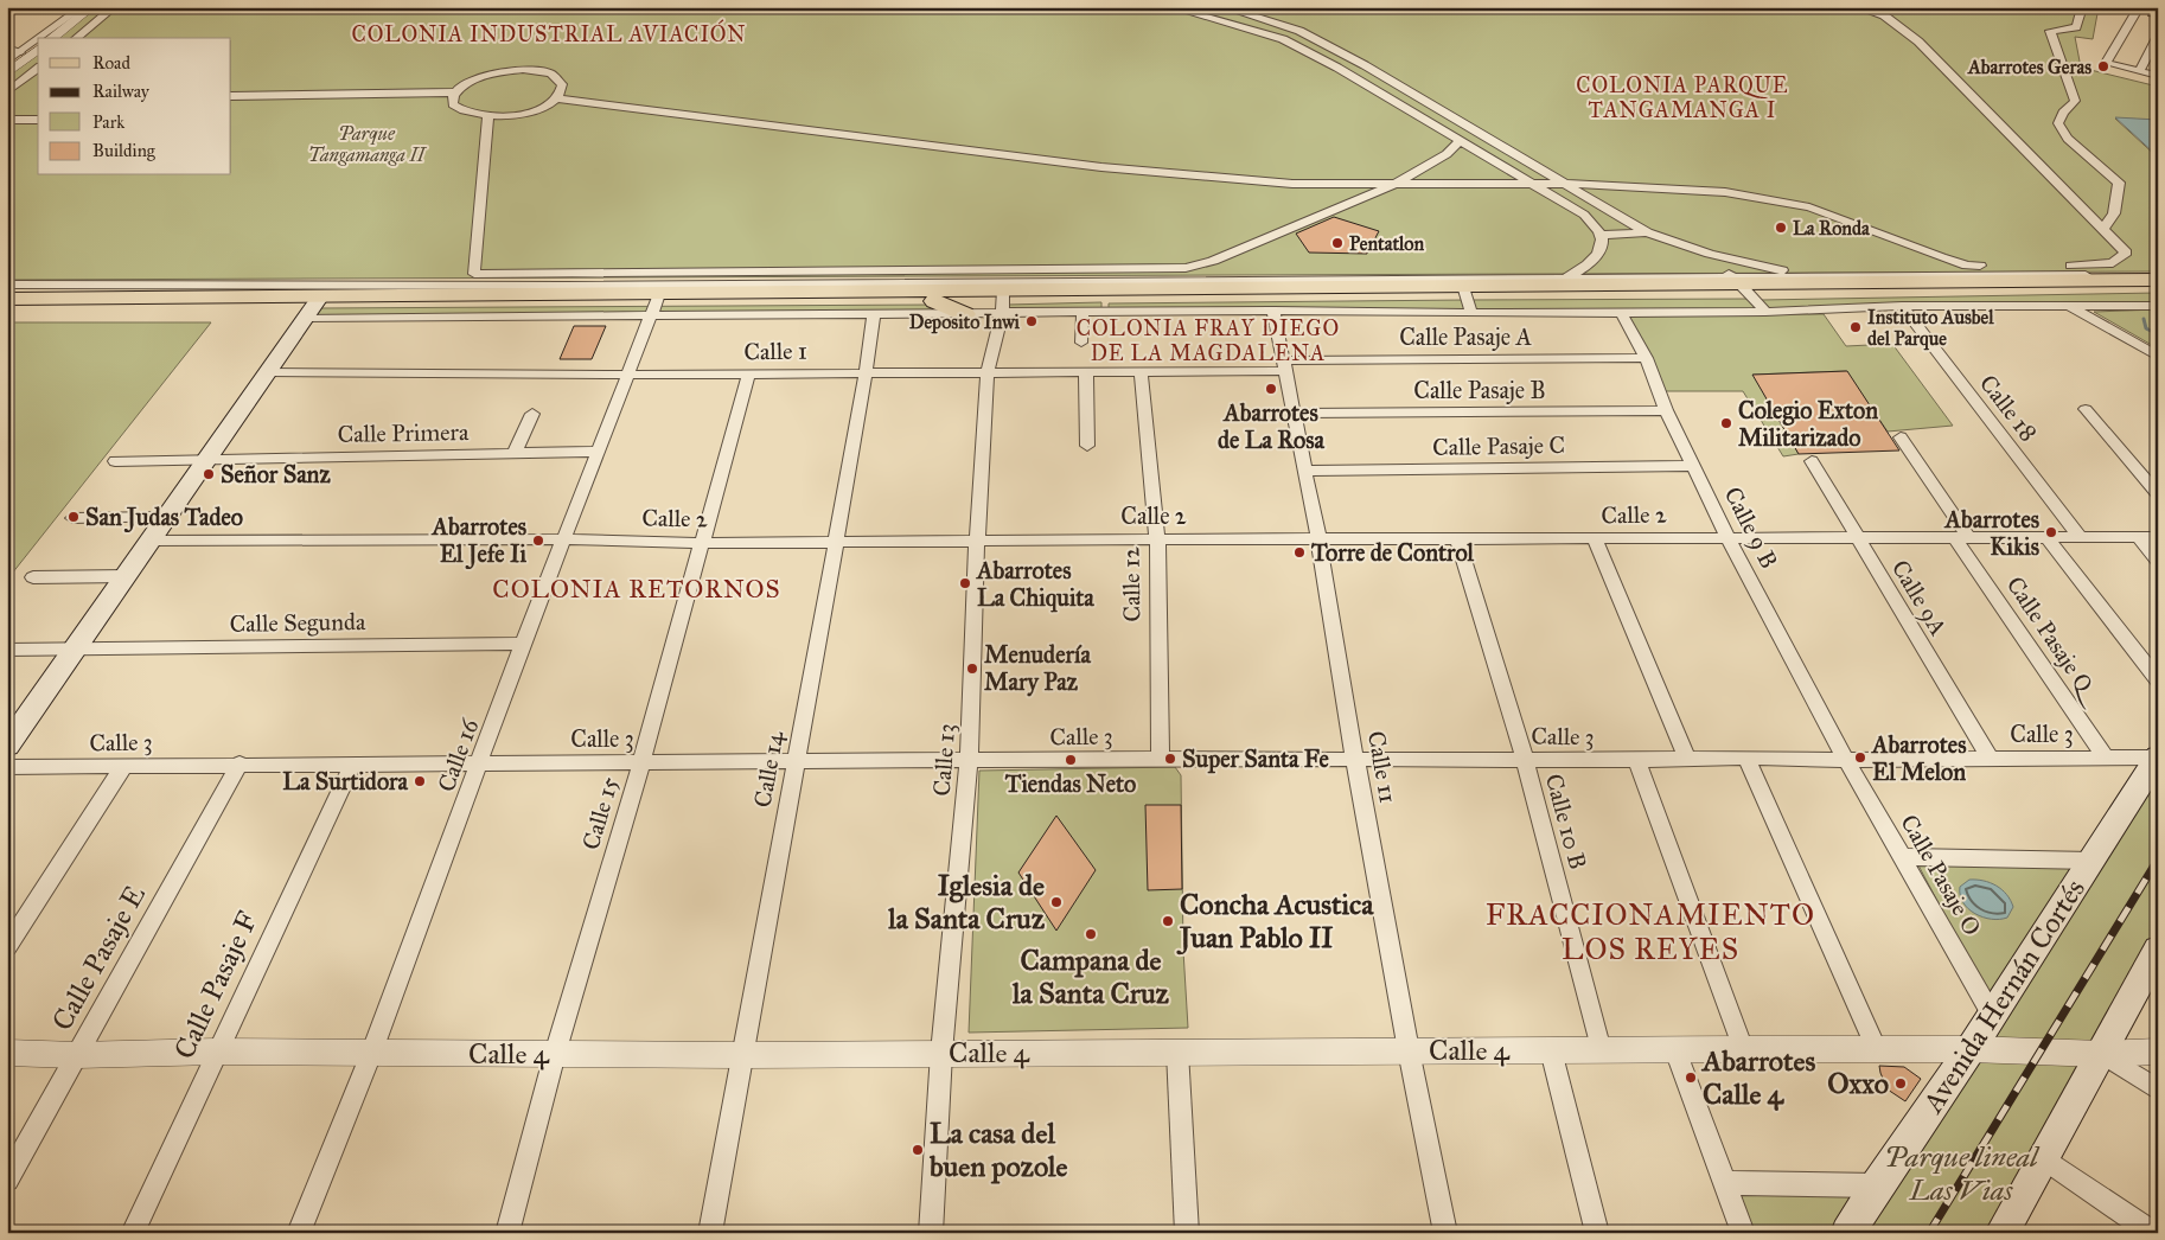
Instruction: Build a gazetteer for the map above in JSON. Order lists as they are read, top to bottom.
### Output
{
  "streets": {
    "main road": ["Avenida Hernán Cortés"],
    "street": [
      "Calle Pasaje A",
      "Calle 1",
      "Calle Pasaje B",
      "Calle 18",
      "Calle Primera",
      "Calle Pasaje C",
      "Calle 2",
      "Calle 9 B",
      "Calle 12",
      "Calle 9A",
      "Calle Segunda",
      "Calle Pasaje Q",
      "Calle 3",
      "Calle 16",
      "Calle 13",
      "Calle 11",
      "Calle 14",
      "Calle 15",
      "Calle 10 B",
      "Calle Pasaje O",
      "Calle Pasaje E",
      "Calle Pasaje F",
      "Calle 4"
    ]
  },
  "crossings": [
    ["Calle Pasaje A", "Calle 1"],
    ["Calle Pasaje A", "Calle 9 B"],
    ["Calle Pasaje A", "Calle 11"],
    ["Calle 1", "Calle 12"],
    ["Calle 1", "Calle 16"],
    ["Calle 1", "Calle 13"],
    ["Calle 1", "Calle 11"],
    ["Calle 1", "Calle 14"],
    ["Calle 1", "Calle 15"],
    ["Calle Pasaje B", "Calle 9 B"],
    ["Calle Pasaje B", "Calle 11"],
    ["Calle 18", "Calle 2"],
    ["Calle Primera", "Calle 16"],
    ["Calle Pasaje C", "Calle 9 B"],
    ["Calle Pasaje C", "Calle 11"],
    ["Calle 2", "Calle 9 B"],
    ["Calle 2", "Calle 12"],
    ["Calle 2", "Calle 9A"],
    ["Calle 2", "Calle Pasaje Q"],
    ["Calle 2", "Calle 16"],
    ["Calle 2", "Calle 13"],
    ["Calle 2", "Calle 11"],
    ["Calle 2", "Calle 14"],
    ["Calle 2", "Calle 15"],
    ["Calle 2", "Calle 10 B"],
    ["Calle 9 B", "Calle 3"],
    ["Calle 9 B", "Calle Pasaje O"],
    ["Calle 12", "Calle 3"],
    ["Calle 9A", "Calle 3"],
    ["Calle Segunda", "Calle 16"],
    ["Calle Pasaje Q", "Calle 3"],
    ["Calle 3", "Calle 16"],
    ["Calle 3", "Calle 13"],
    ["Calle 3", "Calle 11"],
    ["Calle 3", "Calle 14"],
    ["Calle 3", "Calle 15"],
    ["Calle 3", "Calle 10 B"],
    ["Calle 3", "Calle Pasaje O"],
    ["Calle 3", "Calle Pasaje E"],
    ["Calle 3", "Calle Pasaje F"],
    ["Calle 3", "Avenida Hernán Cortés"],
    ["Calle 16", "Calle 4"],
    ["Calle 13", "Calle 4"],
    ["Calle 11", "Calle 4"],
    ["Calle 14", "Calle 4"],
    ["Calle 15", "Calle 4"],
    ["Calle 10 B", "Calle 4"],
    ["Calle Pasaje O", "Avenida Hernán Cortés"],
    ["Calle Pasaje E", "Calle 4"],
    ["Calle Pasaje F", "Calle 4"],
    ["Avenida Hernán Cortés", "Calle 4"]
  ],
  "districts": [
    "COLONIA INDUSTRIAL AVIACIÓN",
    "COLONIA PARQUE TANGAMANGA I",
    "COLONIA FRAY DIEGO DE LA MAGDALENA",
    "COLONIA RETORNOS",
    "FRACCIONAMIENTO LOS REYES"
  ],
  "parks": ["Parque Tangamanga II", "Parque lineal Las Vias"],
  "places": [
    "Abarrotes Geras",
    "La Ronda",
    "Pentatlon",
    "Deposito Inwi",
    "Instituto Ausbel del Parque",
    "Abarrotes de La Rosa",
    "Colegio Exton Militarizado",
    "Señor Sanz",
    "San Judas Tadeo",
    "Abarrotes Kikis",
    "Abarrotes El Jefe Ii",
    "Torre de Control",
    "Abarrotes La Chiquita",
    "Menudería Mary Paz",
    "Abarrotes El Melon",
    "Super Santa Fe",
    "Tiendas Neto",
    "La Surtidora",
    "Iglesia de la Santa Cruz",
    "Concha Acustica Juan Pablo II",
    "Campana de la Santa Cruz",
    "Abarrotes Calle 4",
    "Oxxo",
    "La casa del buen pozole"
  ],
  "legend": [
    "Road",
    "Railway",
    "Park",
    "Building"
  ]
}
